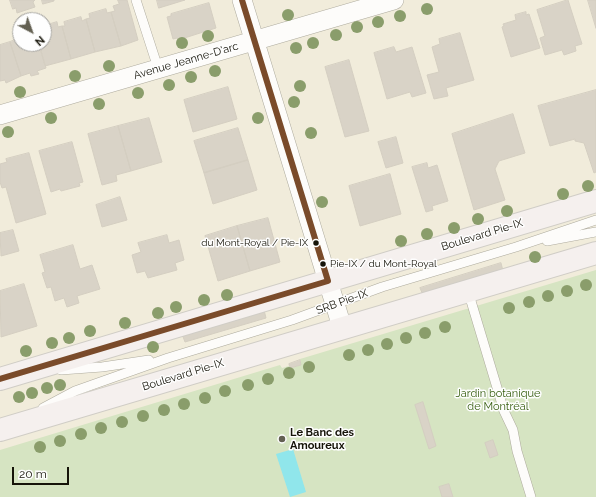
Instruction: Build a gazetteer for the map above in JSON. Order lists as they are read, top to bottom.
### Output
{
  "streets": {
    "main road": ["Boulevard Pie-IX"],
    "street": ["Avenue Jeanne-D'arc"],
    "lane": ["SRB Pie-IX"]
  },
  "crossings": [
    ["Boulevard Pie-IX", "SRB Pie-IX"]
  ],
  "parks": ["Jardin botanique de Montréal"],
  "places": ["du Mont-Royal / Pie-IX", "Pie-IX / du Mont-Royal", "Le Banc des Amoureux"],
  "scale_bar": "20 m",
  "north": "bottom right"
}
